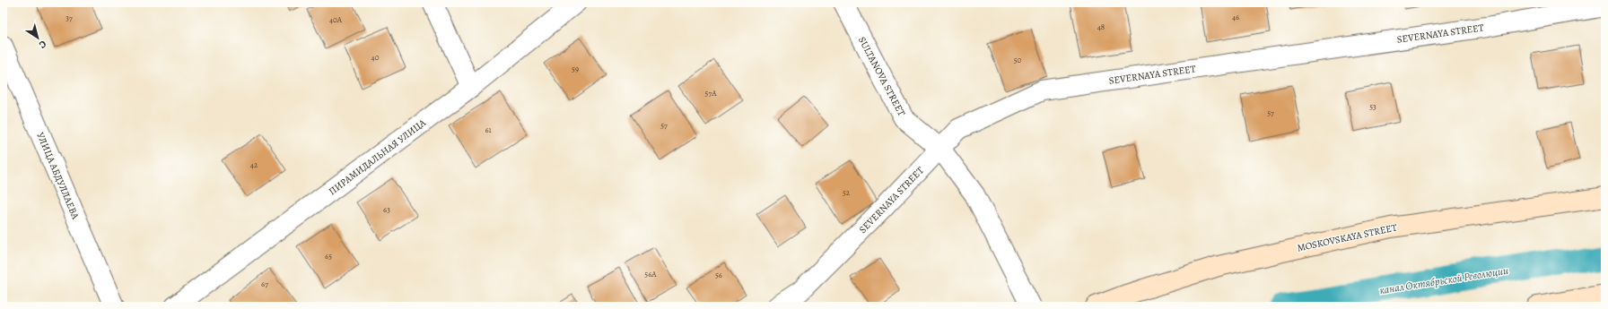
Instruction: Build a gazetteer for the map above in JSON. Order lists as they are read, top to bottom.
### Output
{
  "streets": {
    "main road": ["MOSKOVSKAYA STREET"],
    "street": [
      "SEVERNAYA STREET",
      "SULTANOVA STREET",
      "ПИРАМИДАЛЬНАЯ УЛИЦА",
      "УЛИЦА АБДУЛЛАЕВА"
    ]
  },
  "crossings": [
    ["SEVERNAYA STREET", "SULTANOVA STREET"]
  ],
  "water": ["канал Октябрьской Революции"],
  "house_numbers": [
    "46",
    "37",
    "40А",
    "48",
    "40",
    "50",
    "59",
    "57А",
    "53",
    "57",
    "57",
    "61",
    "42",
    "52",
    "63",
    "65",
    "56А",
    "56",
    "67"
  ],
  "north": "bottom right"
}
